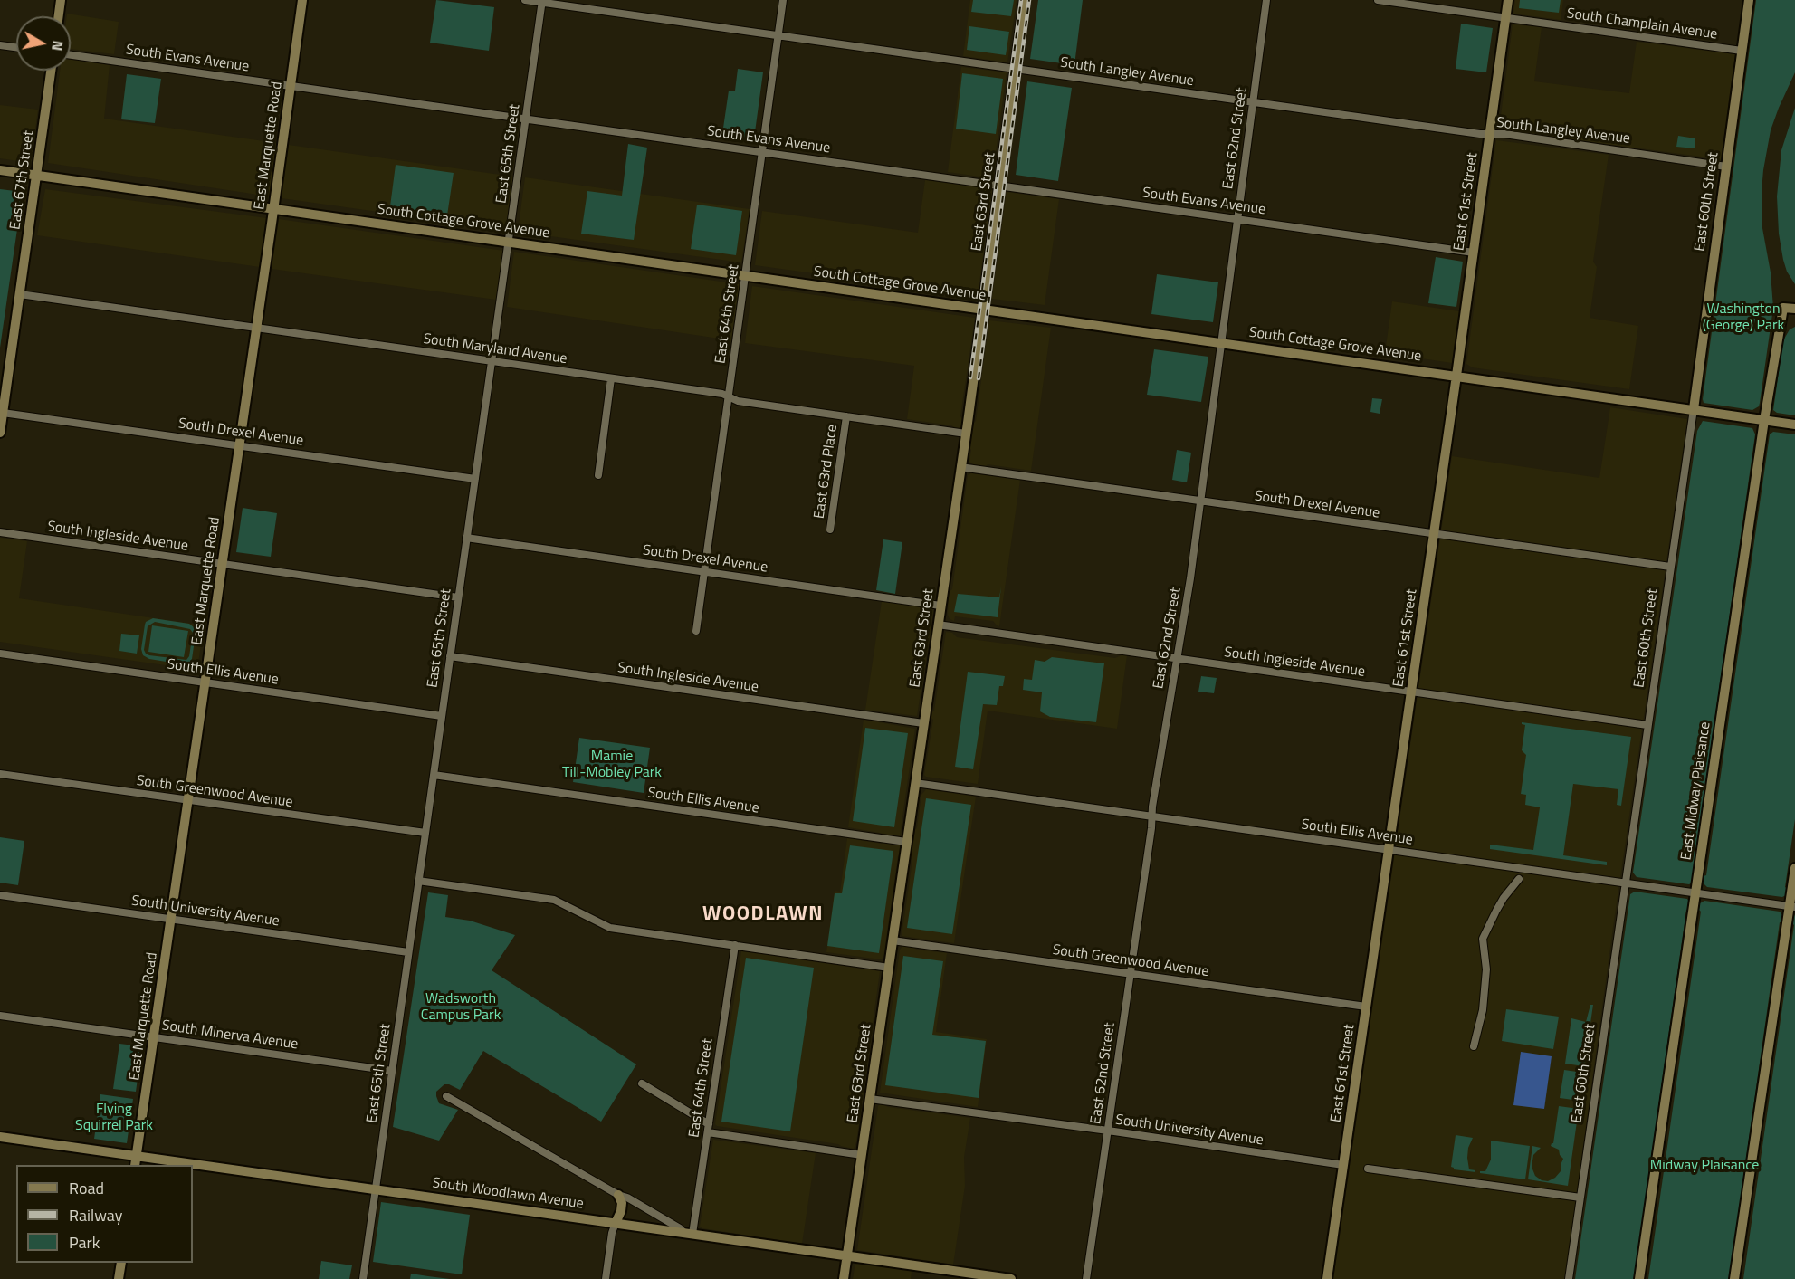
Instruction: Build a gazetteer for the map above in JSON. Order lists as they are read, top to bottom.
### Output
{
  "streets": {
    "street": [
      "South Champlain Avenue",
      "South Evans Avenue",
      "South Langley Avenue",
      "East 62nd Street",
      "East Marquette Road",
      "East 65th Street",
      "East 67th Street",
      "East 63rd Street",
      "East 61st Street",
      "East 60th Street",
      "South Cottage Grove Avenue",
      "East 64th Street",
      "South Maryland Avenue",
      "South Drexel Avenue",
      "East 63rd Place",
      "South Ingleside Avenue",
      "South Ellis Avenue",
      "East Midway Plaisance",
      "South Greenwood Avenue",
      "South University Avenue",
      "South Minerva Avenue",
      "South Woodlawn Avenue"
    ]
  },
  "crossings": [
    ["South Champlain Avenue", "East 61st Street"],
    ["South Champlain Avenue", "East 60th Street"],
    ["South Evans Avenue", "East 62nd Street"],
    ["South Evans Avenue", "East Marquette Road"],
    ["South Evans Avenue", "East 65th Street"],
    ["South Evans Avenue", "East 63rd Street"],
    ["South Evans Avenue", "East 61st Street"],
    ["South Evans Avenue", "East 64th Street"],
    ["South Langley Avenue", "East 62nd Street"],
    ["South Langley Avenue", "East 65th Street"],
    ["South Langley Avenue", "East 63rd Street"],
    ["South Langley Avenue", "East 61st Street"],
    ["South Langley Avenue", "East 60th Street"],
    ["South Langley Avenue", "East 64th Street"],
    ["East 62nd Street", "South Cottage Grove Avenue"],
    ["East 62nd Street", "South Drexel Avenue"],
    ["East 62nd Street", "South Ingleside Avenue"],
    ["East 62nd Street", "South Ellis Avenue"],
    ["East 62nd Street", "South Greenwood Avenue"],
    ["East 62nd Street", "South University Avenue"],
    ["East Marquette Road", "South Cottage Grove Avenue"],
    ["East Marquette Road", "South Maryland Avenue"],
    ["East Marquette Road", "South Drexel Avenue"],
    ["East Marquette Road", "South Ingleside Avenue"],
    ["East Marquette Road", "South Ellis Avenue"],
    ["East Marquette Road", "South Greenwood Avenue"],
    ["East Marquette Road", "South University Avenue"],
    ["East Marquette Road", "South Minerva Avenue"],
    ["East Marquette Road", "South Woodlawn Avenue"],
    ["East 65th Street", "South Cottage Grove Avenue"],
    ["East 65th Street", "South Maryland Avenue"],
    ["East 65th Street", "South Drexel Avenue"],
    ["East 65th Street", "South Ingleside Avenue"],
    ["East 65th Street", "South Ellis Avenue"],
    ["East 65th Street", "South Greenwood Avenue"],
    ["East 65th Street", "South University Avenue"],
    ["East 65th Street", "South Minerva Avenue"],
    ["East 65th Street", "South Woodlawn Avenue"],
    ["East 67th Street", "South Cottage Grove Avenue"],
    ["East 67th Street", "South Maryland Avenue"],
    ["East 67th Street", "South Drexel Avenue"],
    ["East 63rd Street", "South Cottage Grove Avenue"],
    ["East 63rd Street", "South Maryland Avenue"],
    ["East 63rd Street", "South Drexel Avenue"],
    ["East 63rd Street", "South Ingleside Avenue"],
    ["East 63rd Street", "South Ellis Avenue"],
    ["East 63rd Street", "South Greenwood Avenue"],
    ["East 63rd Street", "South University Avenue"],
    ["East 63rd Street", "South Woodlawn Avenue"],
    ["East 61st Street", "South Cottage Grove Avenue"],
    ["East 61st Street", "South Drexel Avenue"],
    ["East 61st Street", "South Ingleside Avenue"],
    ["East 61st Street", "South Ellis Avenue"],
    ["East 61st Street", "South Greenwood Avenue"],
    ["East 61st Street", "South University Avenue"],
    ["East 60th Street", "South Cottage Grove Avenue"],
    ["East 60th Street", "South Drexel Avenue"],
    ["East 60th Street", "South Ingleside Avenue"],
    ["East 60th Street", "South Ellis Avenue"],
    ["South Cottage Grove Avenue", "East 64th Street"],
    ["South Cottage Grove Avenue", "East Midway Plaisance"],
    ["East 64th Street", "South Maryland Avenue"],
    ["East 64th Street", "South Drexel Avenue"],
    ["East 64th Street", "South Woodlawn Avenue"],
    ["South Maryland Avenue", "East 63rd Place"],
    ["South Ellis Avenue", "East Midway Plaisance"]
  ],
  "districts": ["WOODLAWN"],
  "parks": [
    "Washington (George) Park",
    "Mamie Till-Mobley Park",
    "Wadsworth Campus Park",
    "Flying Squirrel Park",
    "Midway Plaisance"
  ],
  "legend": ["Road", "Railway", "Park"],
  "north": "right"
}
